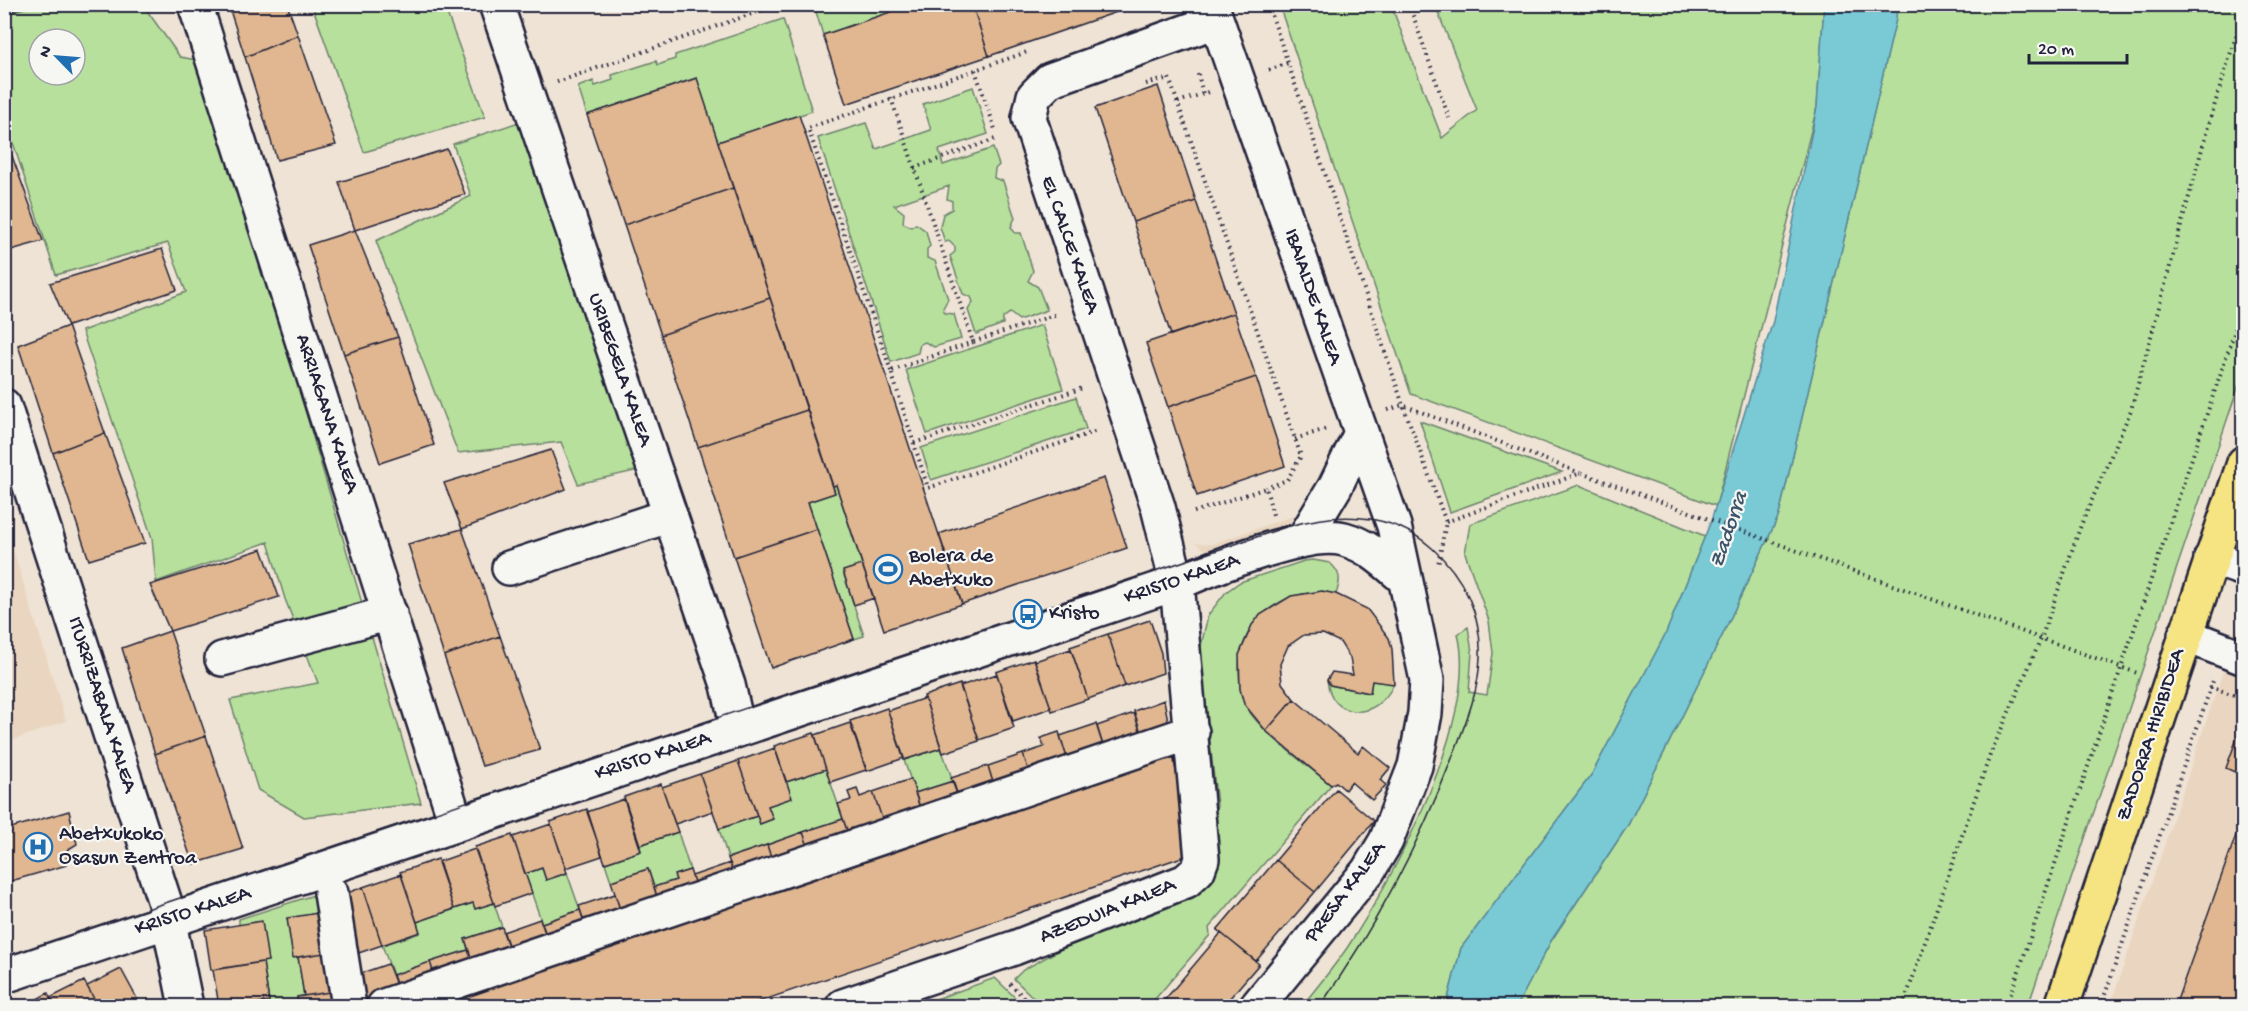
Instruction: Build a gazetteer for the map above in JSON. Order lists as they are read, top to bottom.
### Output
{
  "streets": {
    "main road": ["ZADORRA HIRIBIDEA"],
    "street": [
      "EL CALCE KALEA",
      "IBAIALDE KALEA",
      "URIBEGELA KALEA",
      "ARRIAGANA KALEA",
      "KRISTO KALEA",
      "ITURRIZABALA KALEA",
      "PRESA KALEA",
      "AZEDUIA KALEA"
    ]
  },
  "crossings": [
    ["EL CALCE KALEA", "IBAIALDE KALEA"],
    ["EL CALCE KALEA", "KRISTO KALEA"],
    ["EL CALCE KALEA", "AZEDUIA KALEA"],
    ["IBAIALDE KALEA", "KRISTO KALEA"],
    ["IBAIALDE KALEA", "PRESA KALEA"],
    ["URIBEGELA KALEA", "KRISTO KALEA"],
    ["ARRIAGANA KALEA", "KRISTO KALEA"],
    ["KRISTO KALEA", "ITURRIZABALA KALEA"],
    ["KRISTO KALEA", "PRESA KALEA"],
    ["KRISTO KALEA", "AZEDUIA KALEA"]
  ],
  "water": ["Zadorra"],
  "places": {
    "sports": ["Bolera de Abetxuko"],
    "bus stop": ["Kristo"],
    "hospital": ["Abetxukoko Osasun Zentroa"]
  },
  "scale_bar": "20 m",
  "north": "top left"
}
